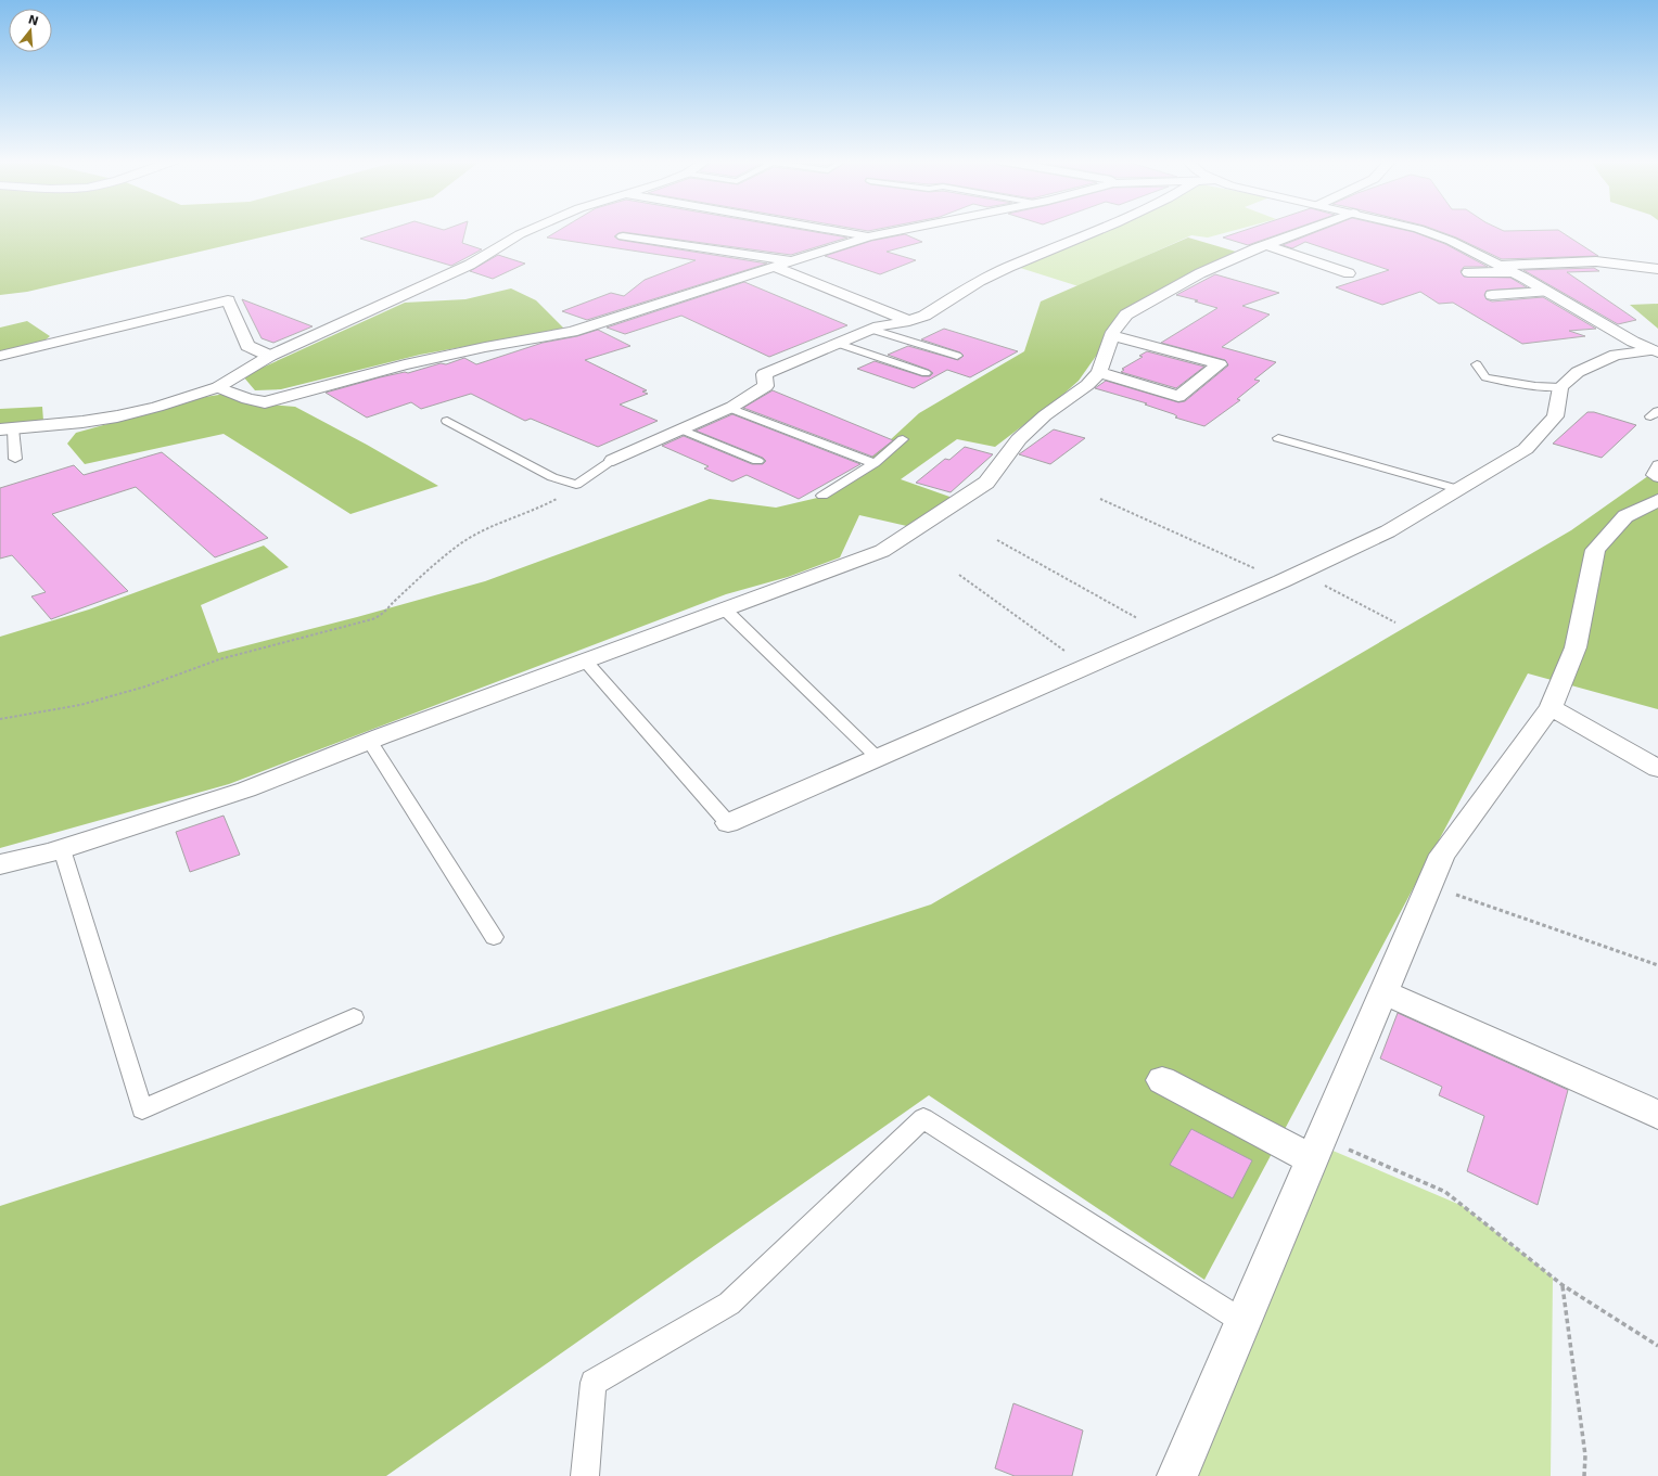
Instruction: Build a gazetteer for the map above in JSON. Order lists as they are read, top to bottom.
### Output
{
  "north": "top"
}
